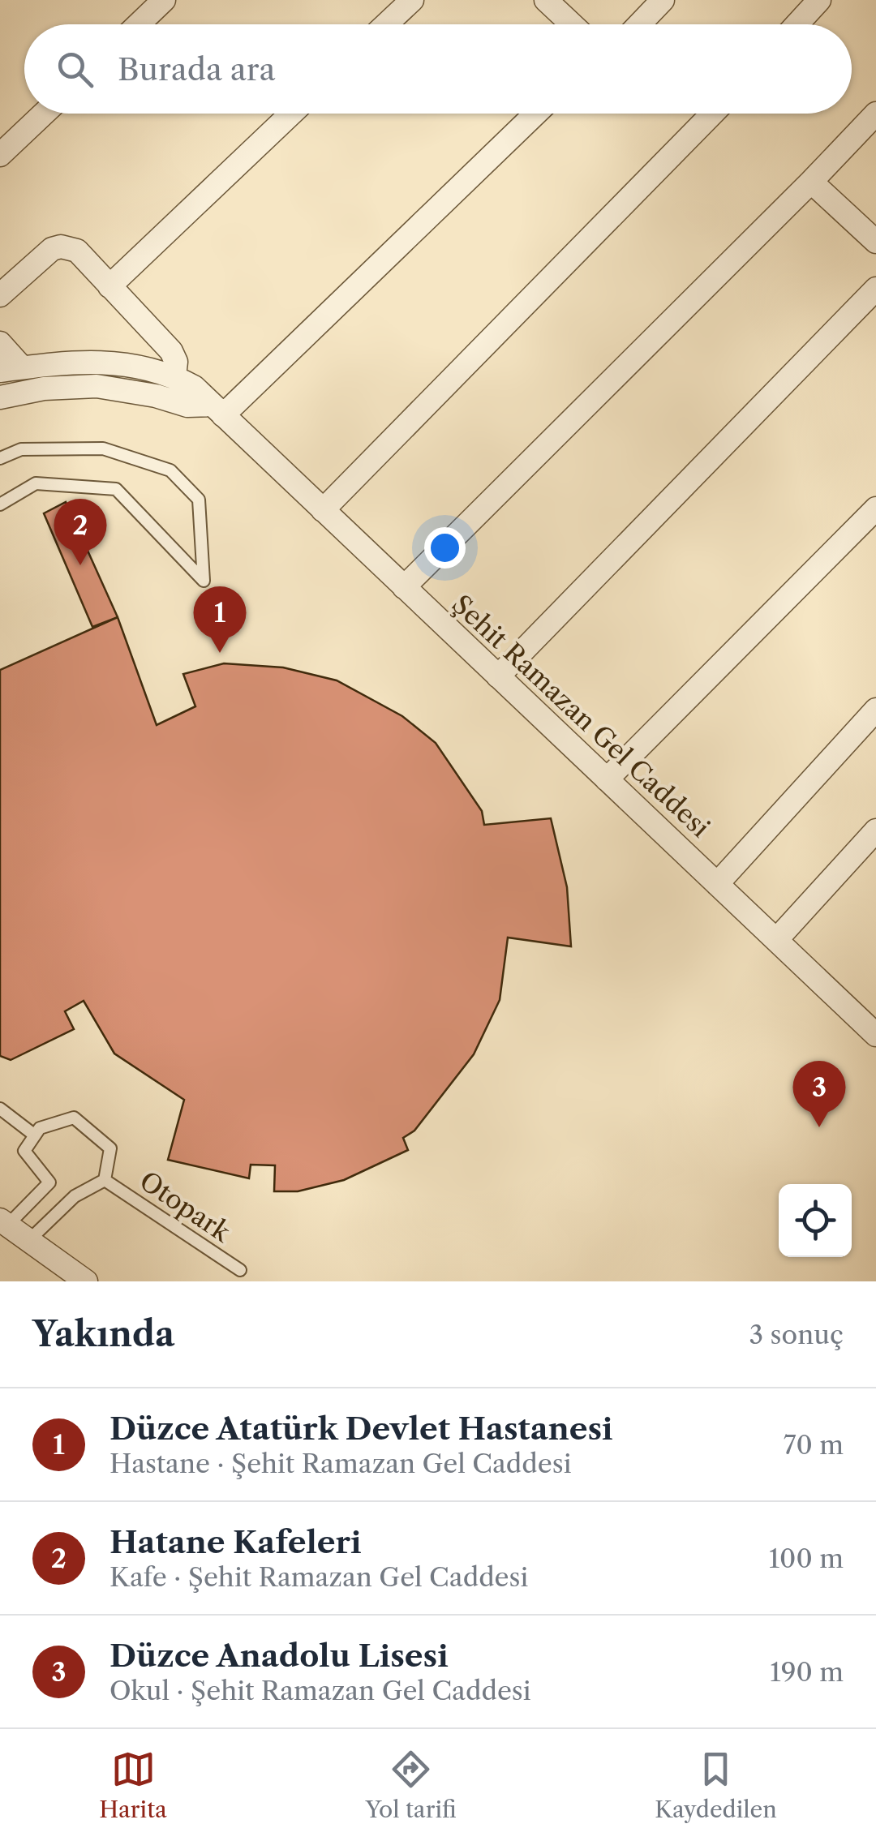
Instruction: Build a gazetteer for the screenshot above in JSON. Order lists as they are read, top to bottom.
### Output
{
  "streets": {
    "street": ["Şehit Ramazan Gel Caddesi"],
    "lane": ["Otopark"]
  },
  "page": {
    "search": "Burada ara",
    "pins": ["2", "1", "3"],
    "heading": ["Yakında", "3 sonuç"],
    "list": [
      {
        "mark": "1",
        "name": "Düzce Atatürk Devlet Hastanesi",
        "note": "Hastane · Şehit Ramazan Gel Caddesi",
        "value": "70 m"
      },
      {
        "mark": "2",
        "name": "Hatane Kafeleri",
        "note": "Kafe · Şehit Ramazan Gel Caddesi",
        "value": "100 m"
      },
      {
        "mark": "3",
        "name": "Düzce Anadolu Lisesi",
        "note": "Okul · Şehit Ramazan Gel Caddesi",
        "value": "190 m"
      }
    ],
    "nav": ["Harita", "Yol tarifi", "Kaydedilen"]
  }
}
